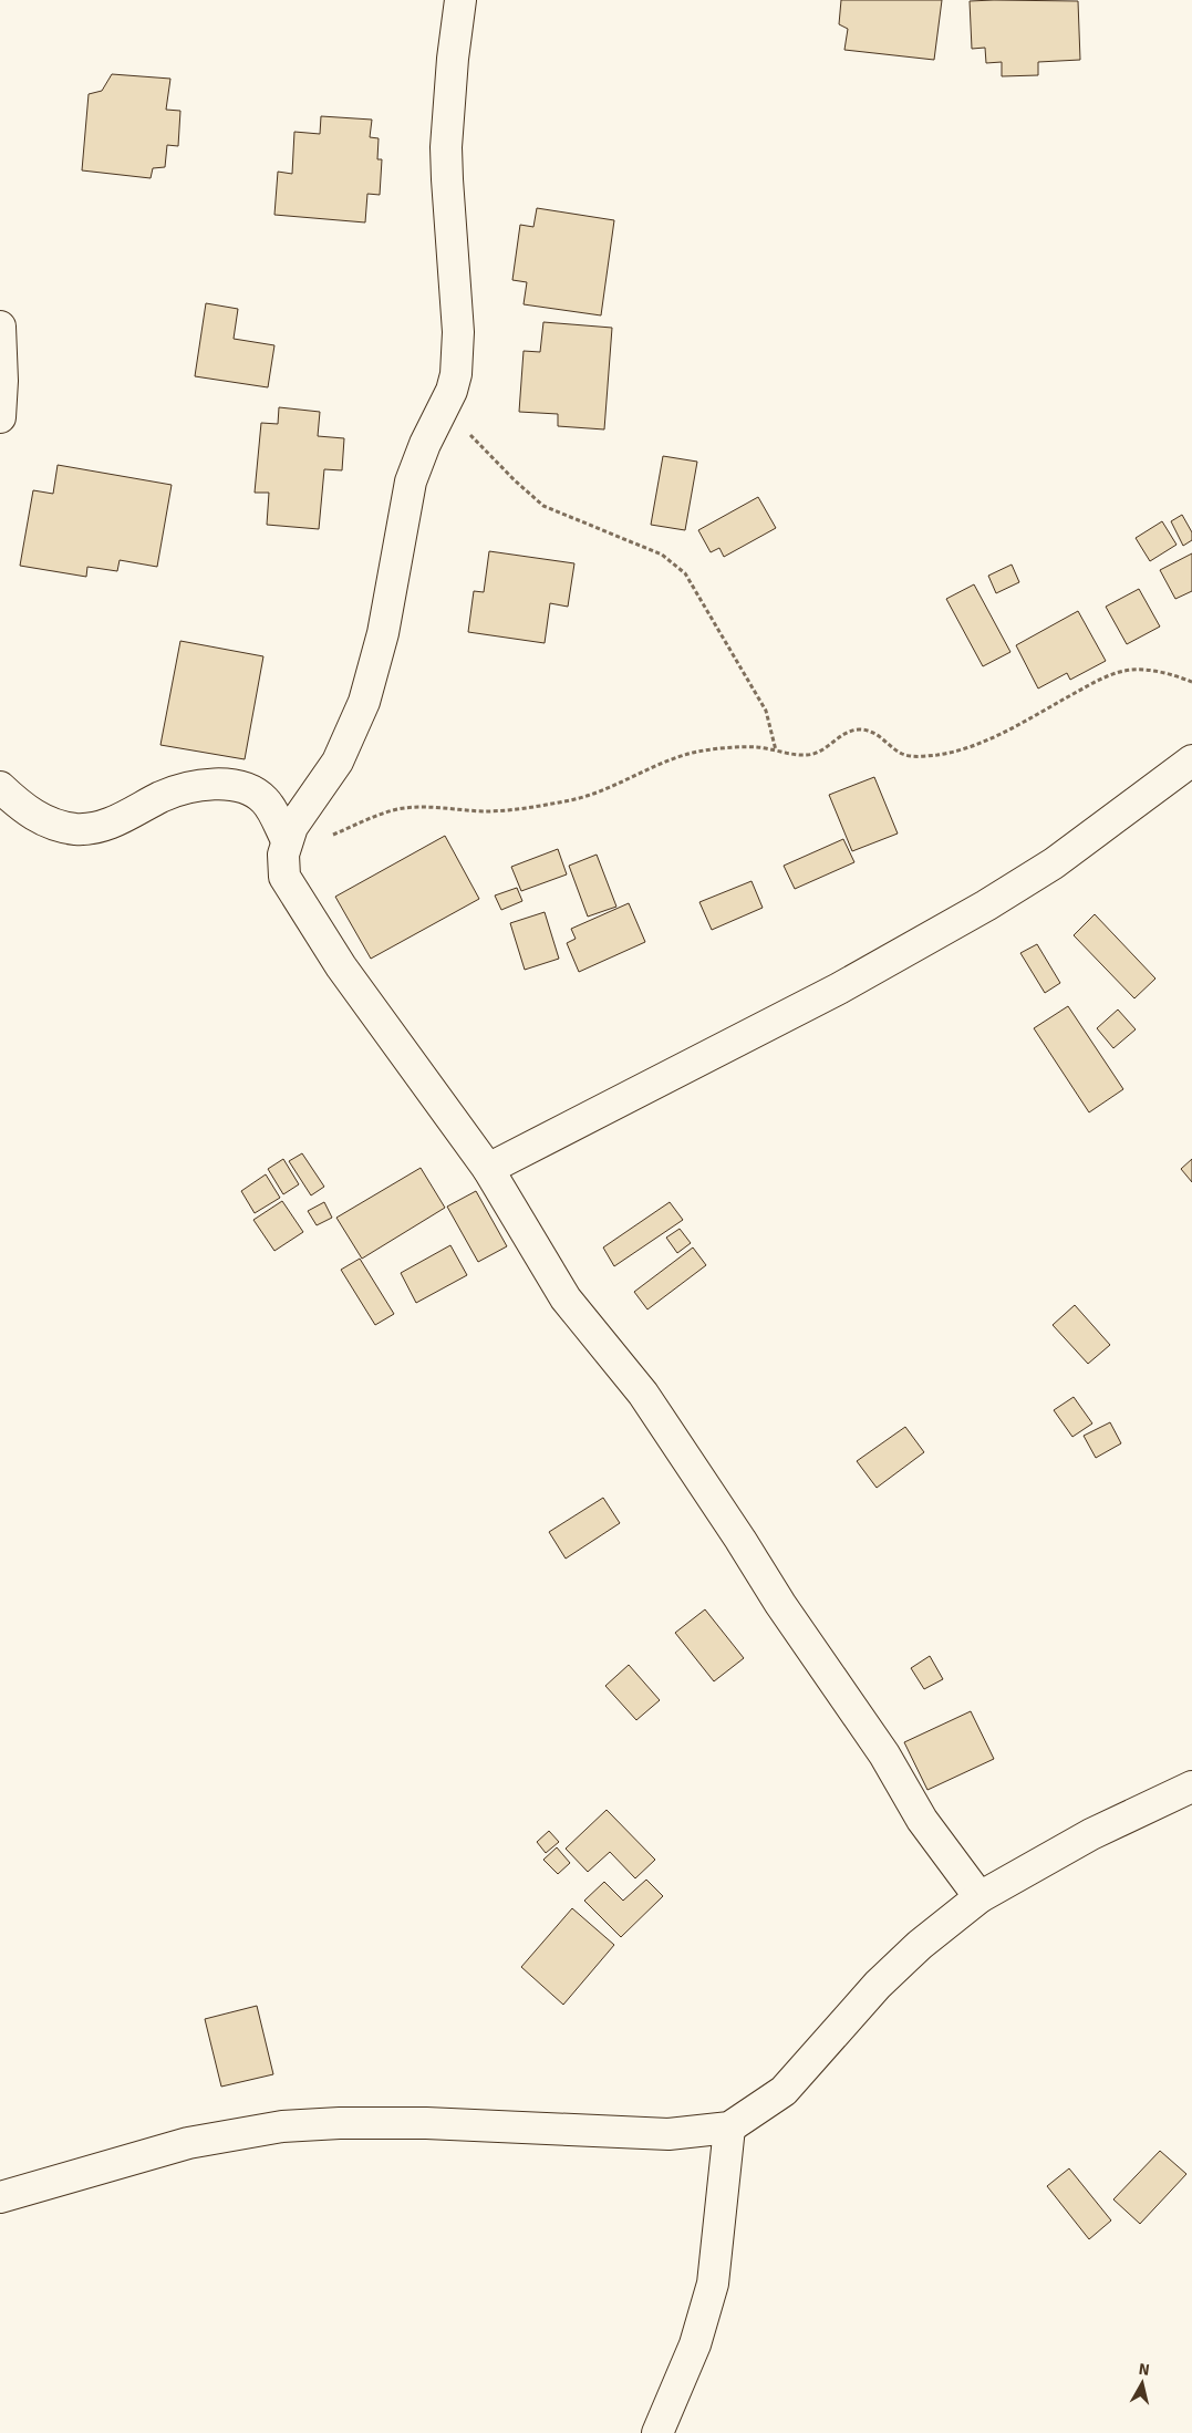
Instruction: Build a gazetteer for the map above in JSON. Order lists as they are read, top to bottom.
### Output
{
  "north": "top"
}
